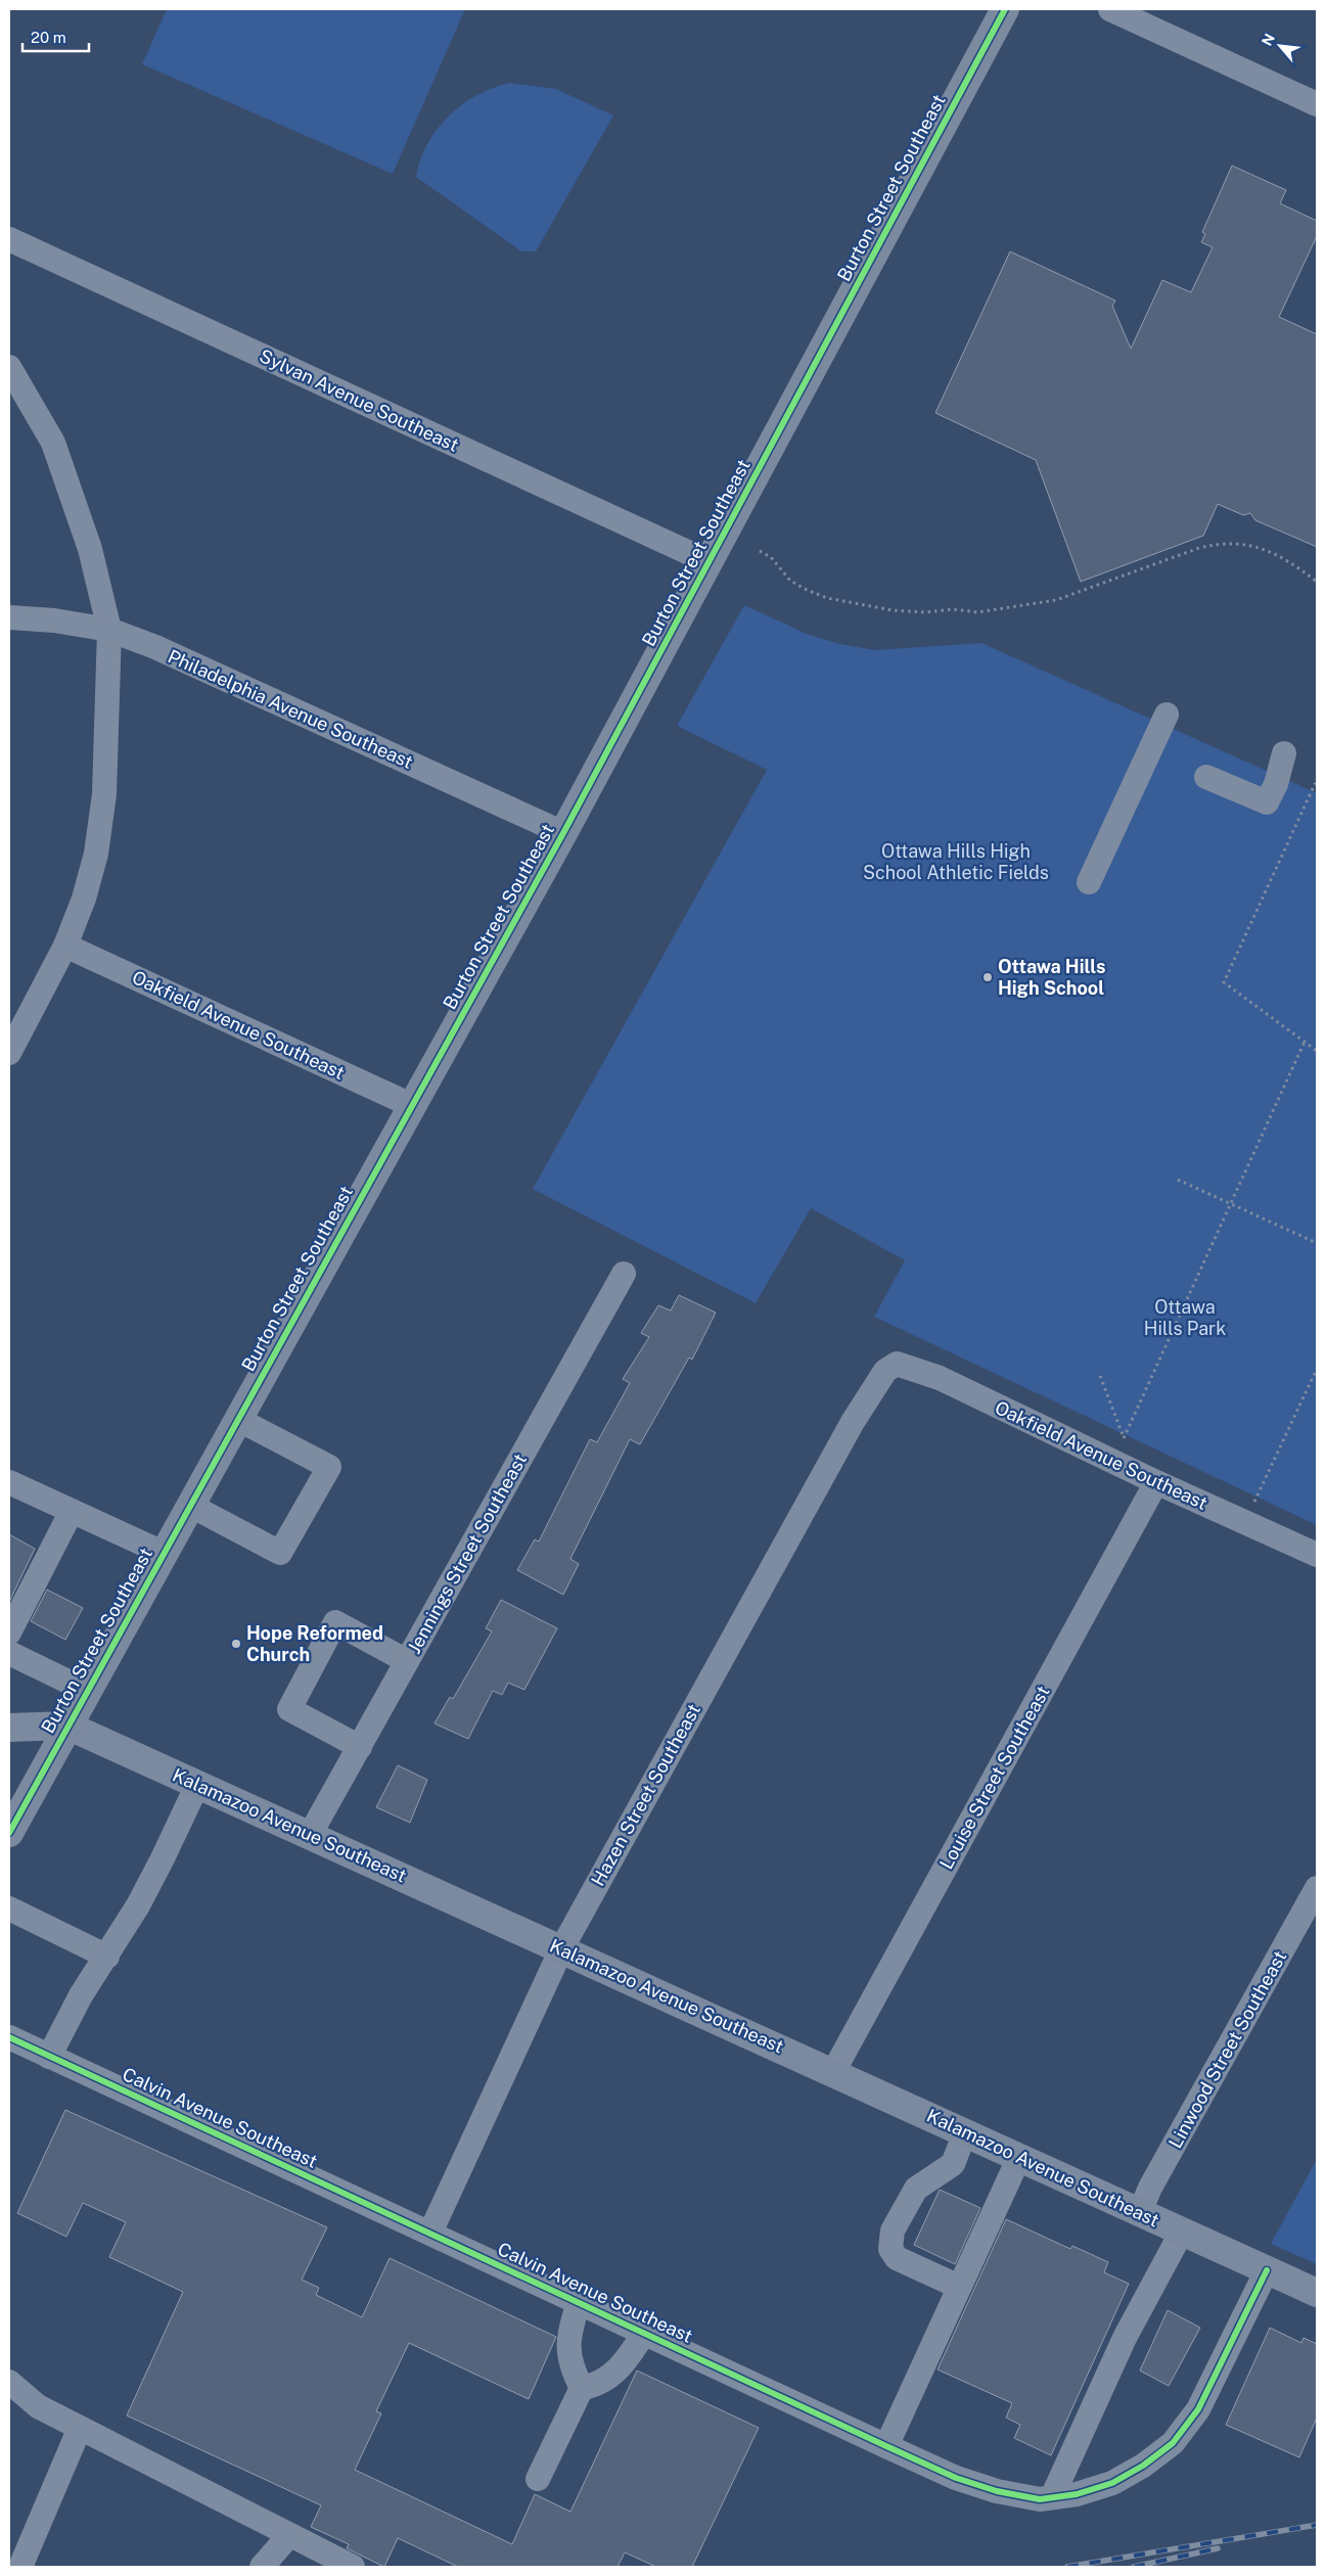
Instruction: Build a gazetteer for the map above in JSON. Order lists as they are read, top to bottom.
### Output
{
  "streets": {
    "main road": ["Burton Street Southeast", "Kalamazoo Avenue Southeast"],
    "street": [
      "Sylvan Avenue Southeast",
      "Philadelphia Avenue Southeast",
      "Oakfield Avenue Southeast",
      "Jennings Street Southeast",
      "Louise Street Southeast",
      "Hazen Street Southeast",
      "Linwood Street Southeast",
      "Calvin Avenue Southeast"
    ]
  },
  "crossings": [
    ["Burton Street Southeast", "Sylvan Avenue Southeast"],
    ["Burton Street Southeast", "Philadelphia Avenue Southeast"],
    ["Burton Street Southeast", "Oakfield Avenue Southeast"],
    ["Burton Street Southeast", "Kalamazoo Avenue Southeast"],
    ["Oakfield Avenue Southeast", "Louise Street Southeast"],
    ["Oakfield Avenue Southeast", "Hazen Street Southeast"],
    ["Jennings Street Southeast", "Kalamazoo Avenue Southeast"],
    ["Louise Street Southeast", "Kalamazoo Avenue Southeast"],
    ["Hazen Street Southeast", "Kalamazoo Avenue Southeast"],
    ["Hazen Street Southeast", "Calvin Avenue Southeast"],
    ["Kalamazoo Avenue Southeast", "Linwood Street Southeast"],
    ["Kalamazoo Avenue Southeast", "Calvin Avenue Southeast"]
  ],
  "parks": ["Ottawa Hills High School Athletic Fields", "Ottawa Hills Park"],
  "places": ["Ottawa Hills High School", "Hope Reformed Church"],
  "scale_bar": "20 m",
  "north": "top left"
}
